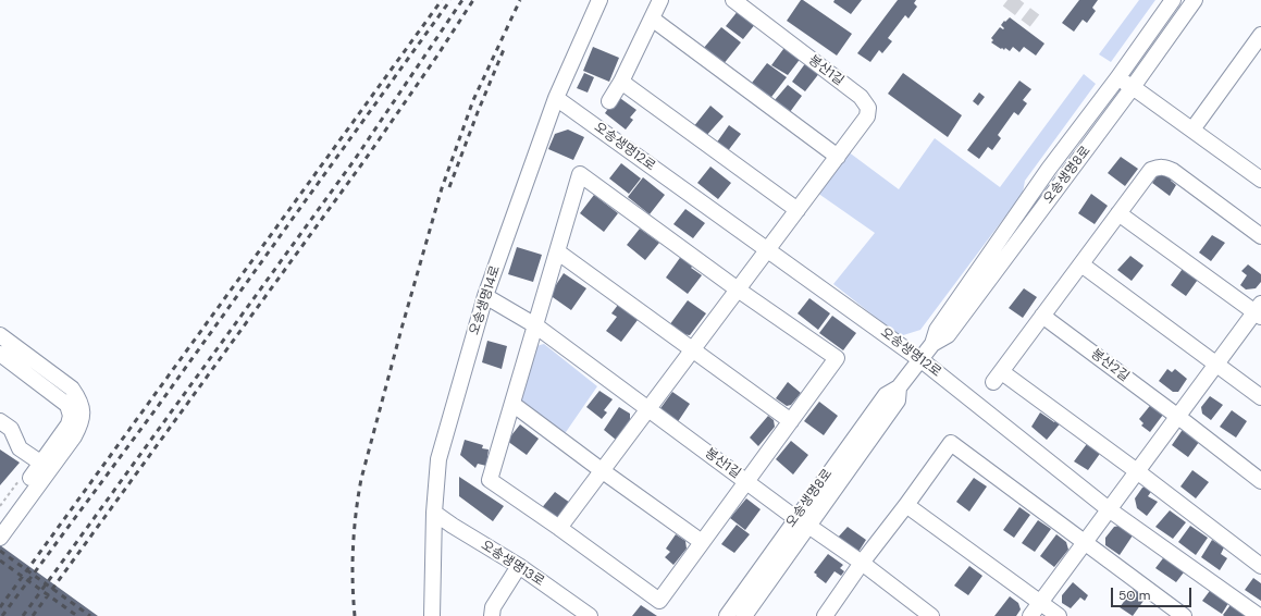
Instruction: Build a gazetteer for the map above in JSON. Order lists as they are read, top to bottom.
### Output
{
  "streets": {
    "street": [
      "봉산1길",
      "오송생명12로",
      "오송생명8로",
      "오송생명14로",
      "봉산2길",
      "오송생명13로"
    ]
  },
  "crossings": [
    ["봉산1길", "오송생명12로"],
    ["봉산1길", "오송생명8로"],
    ["봉산1길", "오송생명14로"],
    ["오송생명12로", "오송생명8로"],
    ["오송생명12로", "오송생명14로"],
    ["오송생명14로", "오송생명13로"]
  ],
  "scale_bar": "50 m"
}
